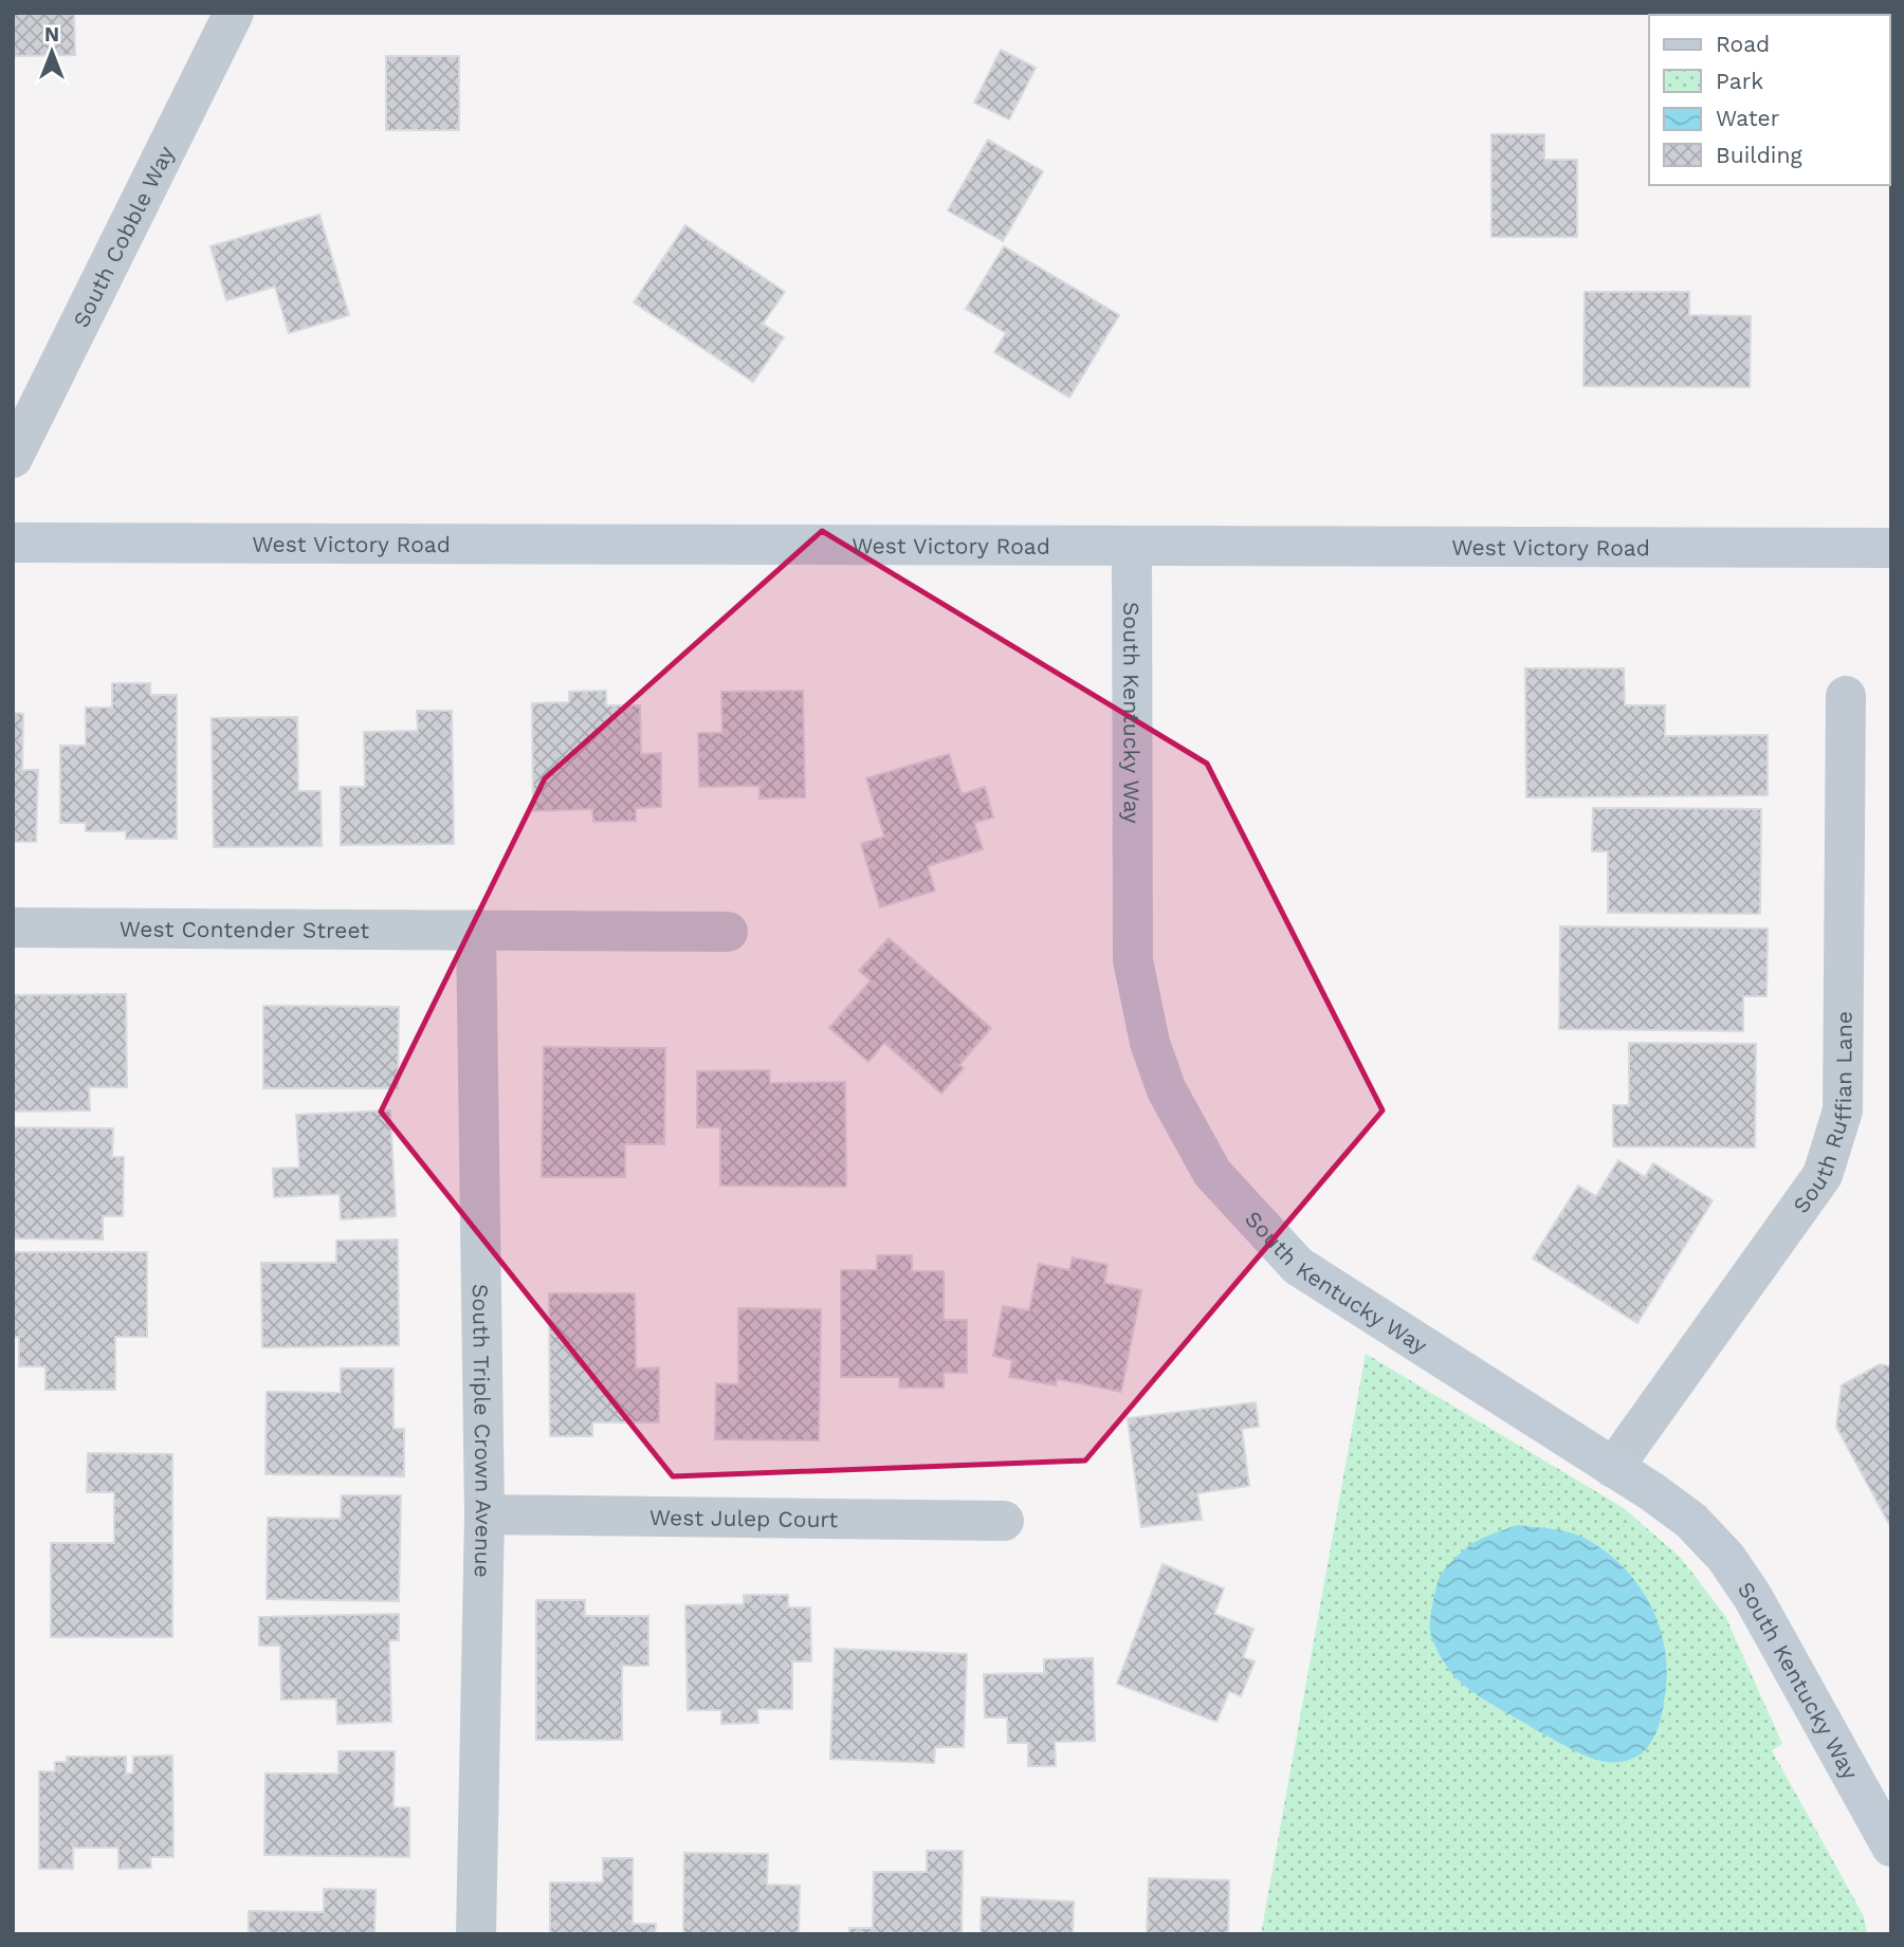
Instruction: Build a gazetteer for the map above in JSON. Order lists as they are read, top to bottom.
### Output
{
  "streets": {
    "main road": ["West Victory Road", "South Kentucky Way"],
    "street": [
      "South Cobble Way",
      "West Contender Street",
      "South Ruffian Lane",
      "South Triple Crown Avenue",
      "West Julep Court"
    ]
  },
  "crossings": [
    ["West Victory Road", "South Kentucky Way"],
    ["South Kentucky Way", "South Ruffian Lane"],
    ["West Contender Street", "South Triple Crown Avenue"],
    ["South Triple Crown Avenue", "West Julep Court"]
  ],
  "legend": [
    "Road",
    "Park",
    "Water",
    "Building"
  ],
  "north": "top"
}
